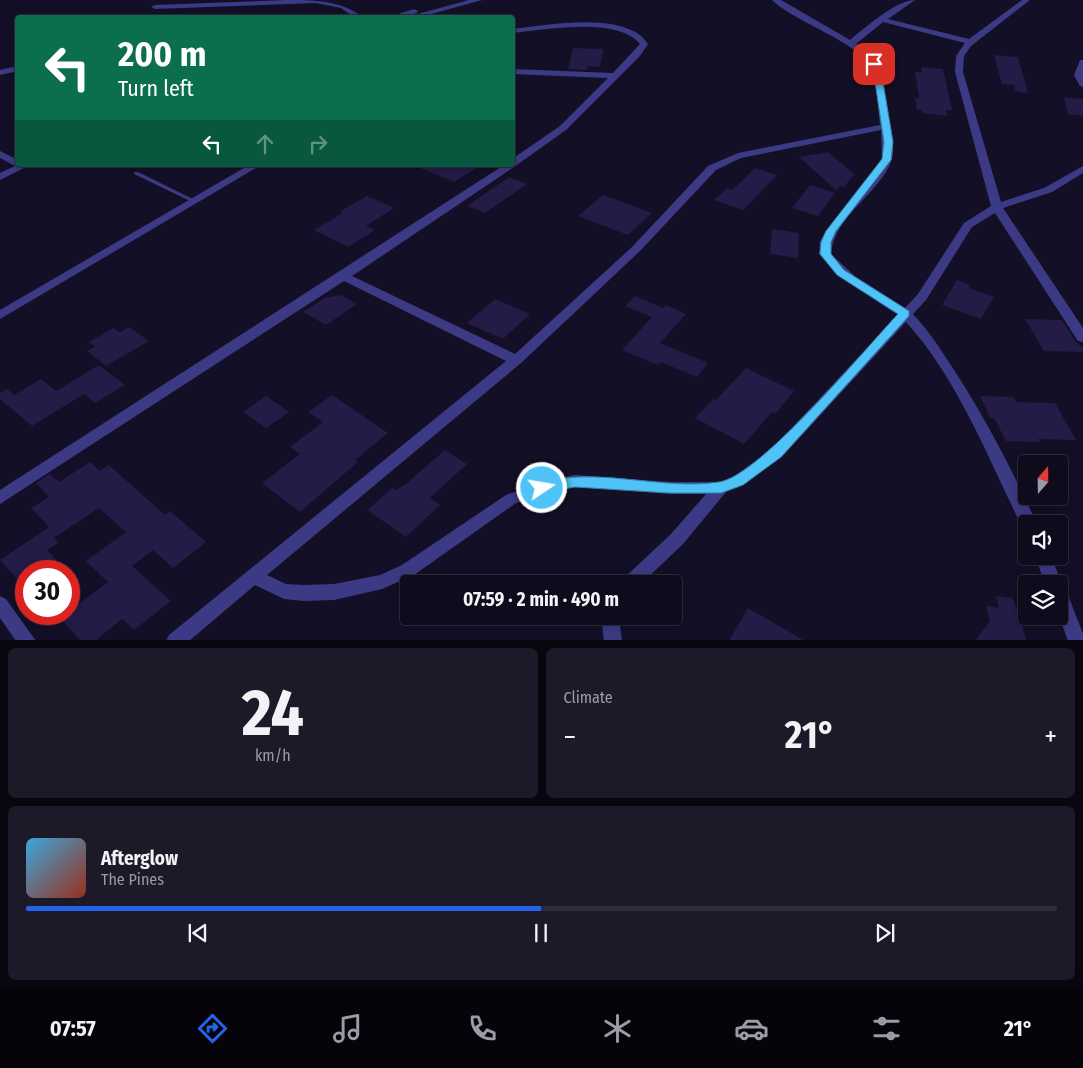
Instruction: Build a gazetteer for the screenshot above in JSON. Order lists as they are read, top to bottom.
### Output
{
  "north": "top",
  "page": {
    "turn": ["200 m", "Turn left"],
    "limit": "30",
    "trip": "07:59 · 2 min · 490 m",
    "tile": [
      ["24", "km/h"],
      "Climate"
    ],
    "heat": ["−", "21°", "+"],
    "song": ["Afterglow", "The Pines"],
    "tabs": ["07:57", "21°"]
  }
}
